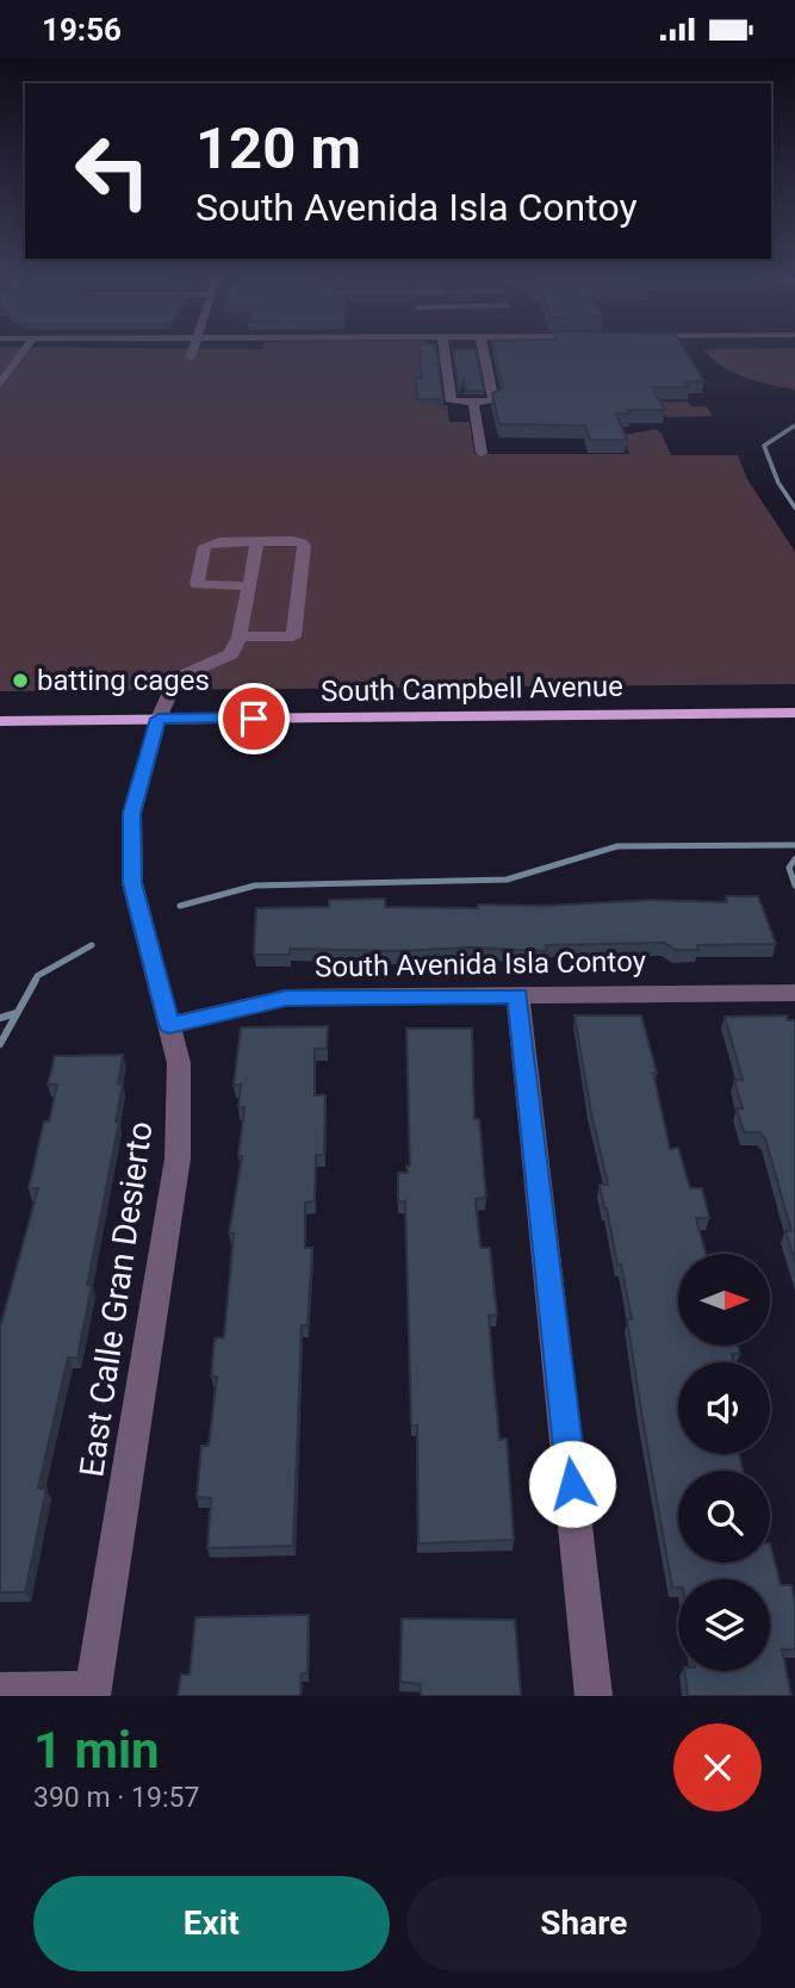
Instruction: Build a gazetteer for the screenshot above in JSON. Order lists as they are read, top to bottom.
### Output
{
  "streets": {
    "main road": ["South Campbell Avenue"],
    "street": ["South Avenida Isla Contoy", "East Calle Gran Desierto"]
  },
  "crossings": [
    ["South Campbell Avenue", "East Calle Gran Desierto"],
    ["South Avenida Isla Contoy", "East Calle Gran Desierto"]
  ],
  "places": ["batting cages"],
  "north": "right",
  "page": {
    "status": "19:56",
    "turn": ["120 m", "South Avenida Isla Contoy"],
    "heading": ["1 min", "390 m · 19:57"],
    "buttons": ["Exit", "Share"]
  }
}
